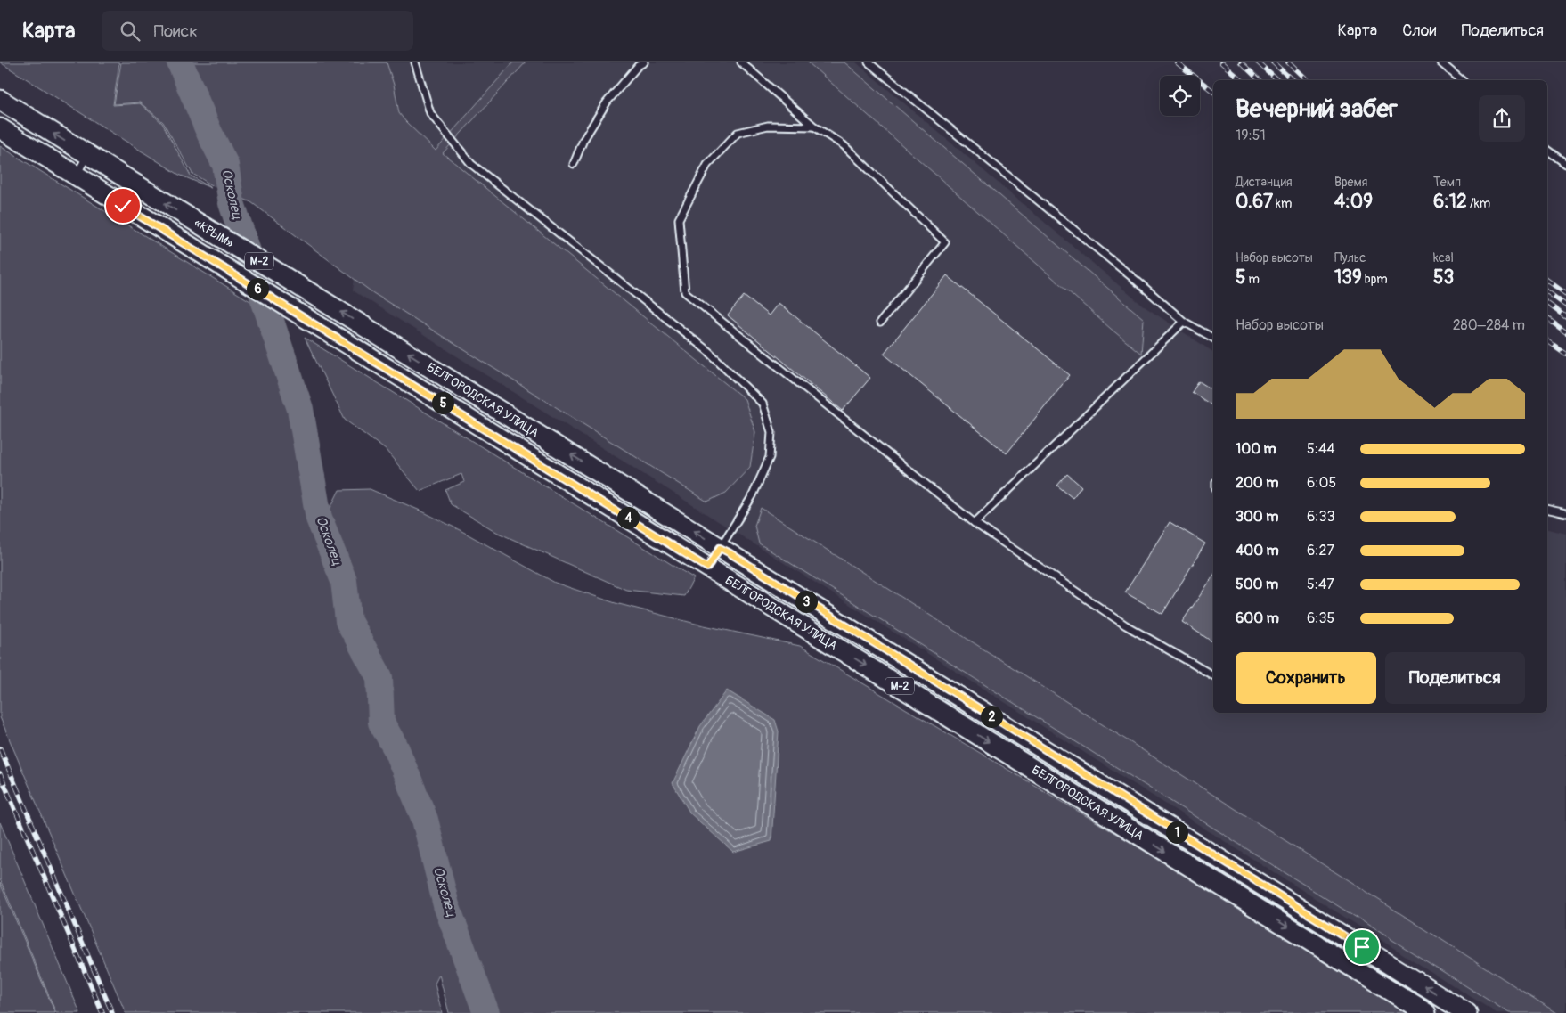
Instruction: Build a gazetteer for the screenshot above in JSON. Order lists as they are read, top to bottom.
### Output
{
  "streets": {
    "main road": ["«КРЫМ»", "М-2", "БЕЛГОРОДСКАЯ УЛИЦА"]
  },
  "crossings": [
    ["«КРЫМ»", "М-2"],
    ["«КРЫМ»", "БЕЛГОРОДСКАЯ УЛИЦА"]
  ],
  "one_way": ["«КРЫМ»"],
  "water": ["Осколец"],
  "page": {
    "header": "Карта",
    "search": "Поиск",
    "nav": ["Карта", "Слои", "Поделиться"],
    "heading": ["Вечерний забег", "19:51"],
    "stats": [
      ["Дистанция", "0.67 km"],
      ["Время", "4:09"],
      ["Темп", "6:12 /km"],
      ["Набор высоты", "5 m"],
      ["Пульс", "139 bpm"],
      ["kcal", "53"]
    ],
    "pins": [
      "6",
      "5",
      "4",
      "3",
      "2",
      "1"
    ],
    "chart": ["Набор высоты", "280–284 m"],
    "list": [
      {
        "name": "100 m",
        "note": "5:44"
      },
      {
        "name": "200 m",
        "note": "6:05"
      },
      {
        "name": "300 m",
        "note": "6:33"
      },
      {
        "name": "400 m",
        "note": "6:27"
      },
      {
        "name": "500 m",
        "note": "5:47"
      },
      {
        "name": "600 m",
        "note": "6:35"
      }
    ],
    "buttons": ["Сохранить", "Поделиться"]
  }
}
